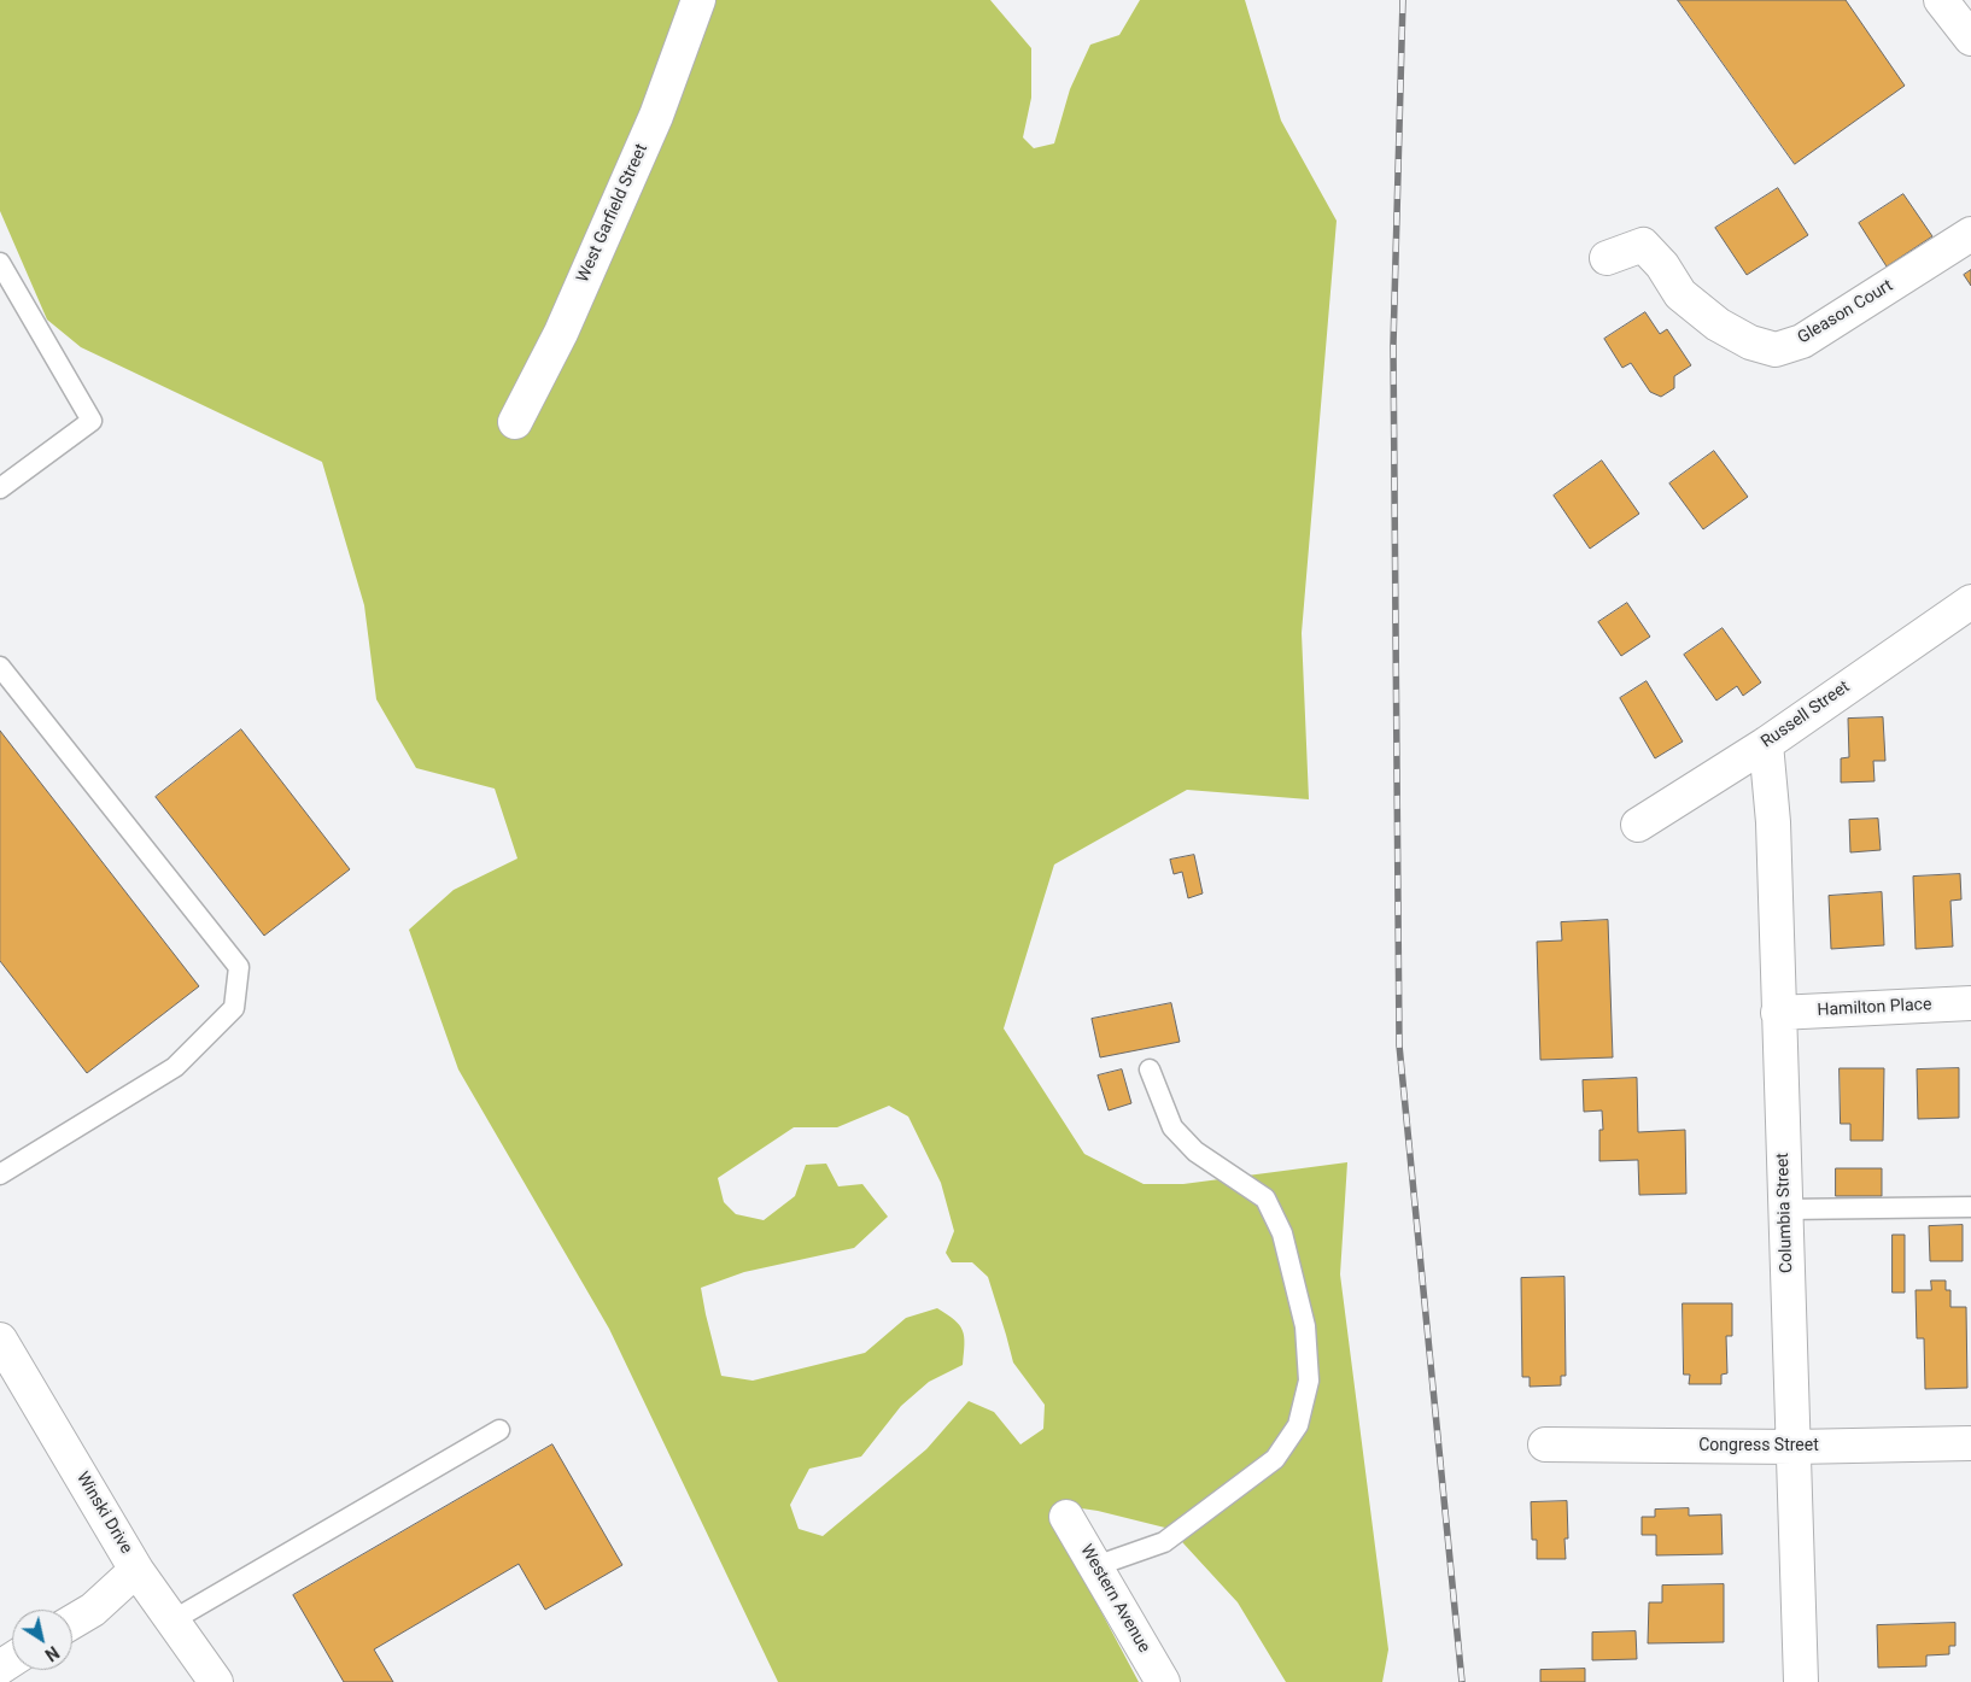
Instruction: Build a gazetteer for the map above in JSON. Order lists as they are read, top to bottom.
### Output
{
  "streets": {
    "street": [
      "West Garfield Street",
      "Gleason Court",
      "Russell Street",
      "Hamilton Place",
      "Columbia Street",
      "Congress Street",
      "Winski Drive",
      "Western Avenue"
    ]
  },
  "crossings": [
    ["Russell Street", "Columbia Street"],
    ["Hamilton Place", "Columbia Street"],
    ["Columbia Street", "Congress Street"]
  ],
  "north": "bottom right"
}
